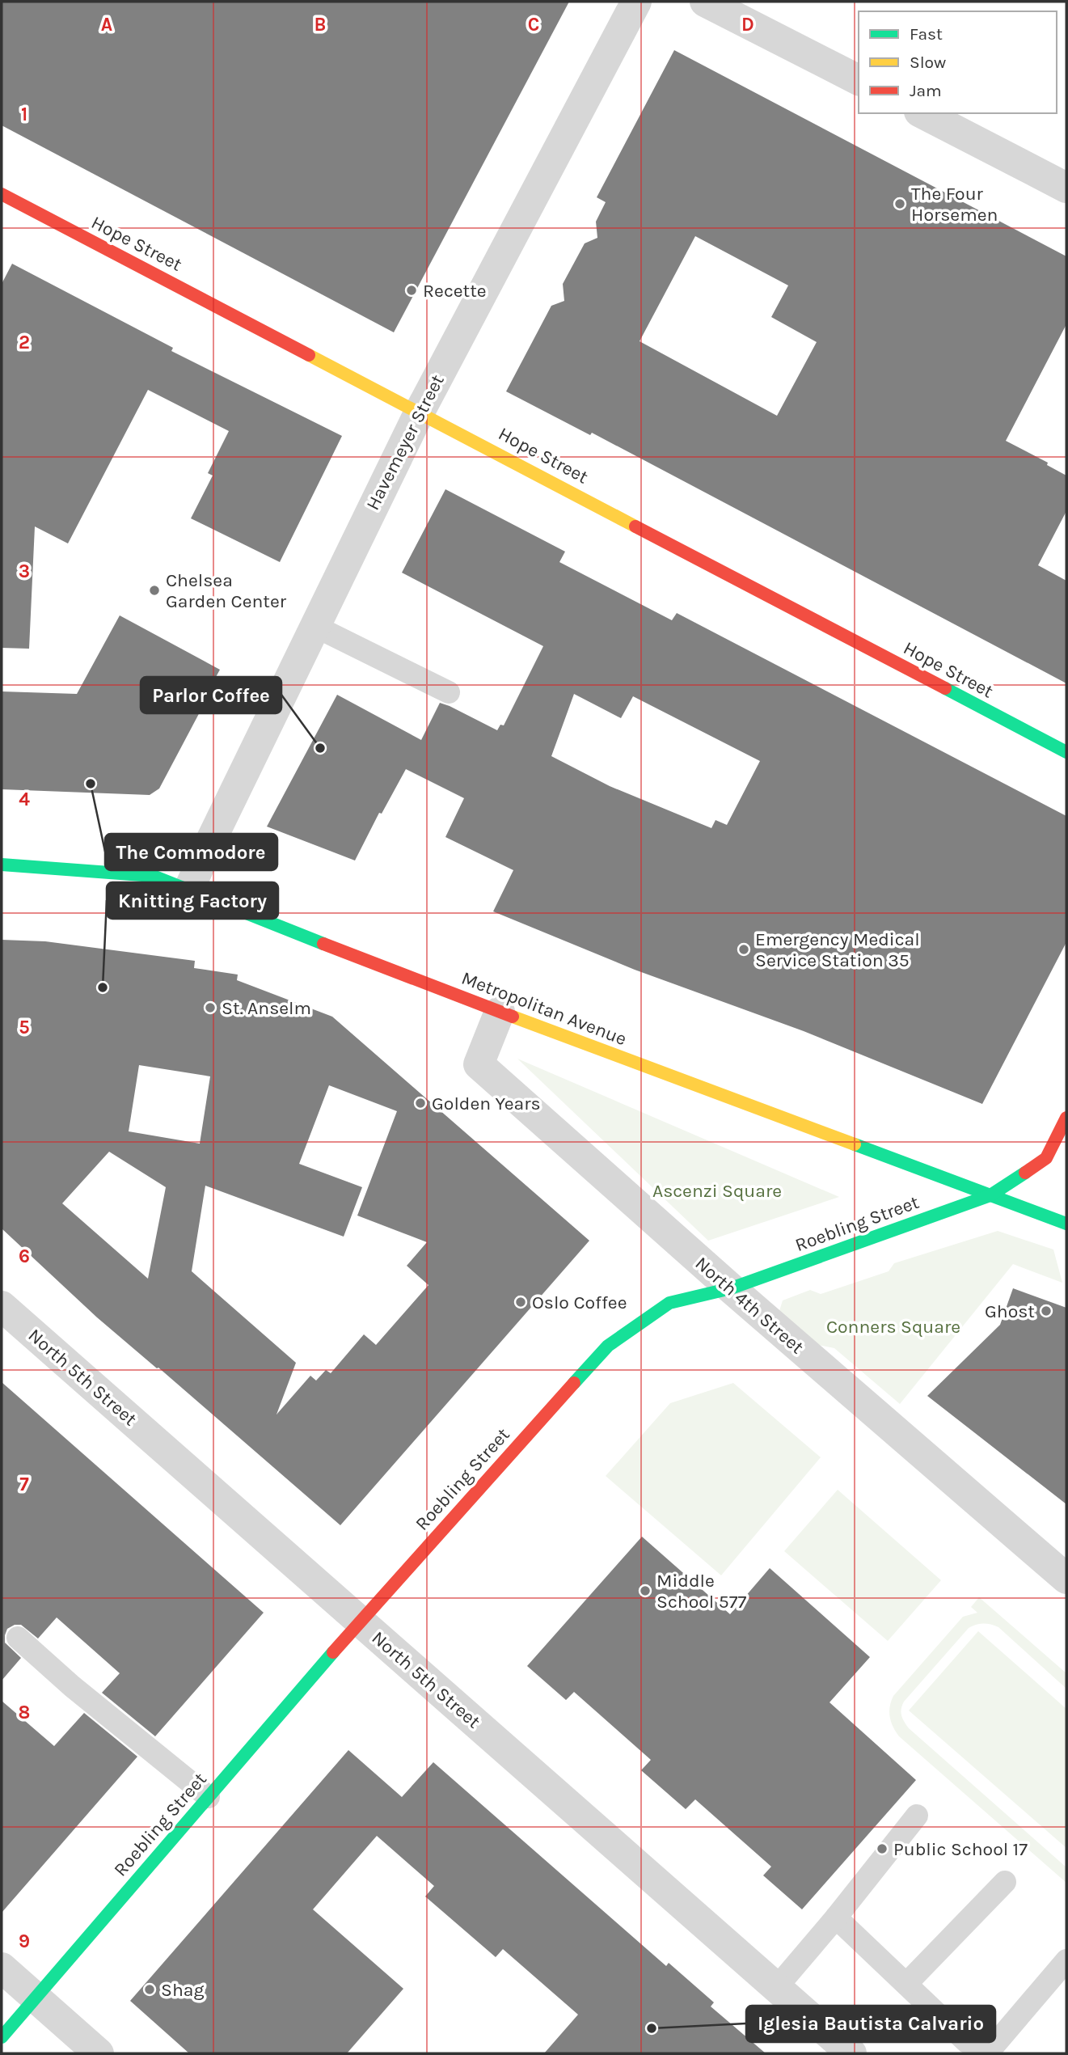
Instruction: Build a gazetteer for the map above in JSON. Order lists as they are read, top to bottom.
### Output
{
  "streets": {
    "street": [
      "Hope Street",
      "Havemeyer Street",
      "Metropolitan Avenue",
      "Roebling Street",
      "North 4th Street",
      "North 5th Street"
    ]
  },
  "crossings": [
    ["Hope Street", "Havemeyer Street"],
    ["Havemeyer Street", "Metropolitan Avenue"],
    ["Metropolitan Avenue", "Roebling Street"],
    ["Metropolitan Avenue", "North 4th Street"],
    ["Roebling Street", "North 4th Street"],
    ["Roebling Street", "North 5th Street"]
  ],
  "parks": ["Ascenzi Square", "Conners Square"],
  "places": [
    "The Four Horsemen",
    "Recette",
    "Chelsea Garden Center",
    "Parlor Coffee",
    "The Commodore",
    "Emergency Medical Service Station 35",
    "Knitting Factory",
    "St. Anselm",
    "Golden Years",
    "Oslo Coffee",
    "Ghost",
    "Middle School 577",
    "Public School 17",
    "Shag",
    "Iglesia Bautista Calvario"
  ],
  "legend": ["Fast", "Slow", "Jam"],
  "grid": {
    "columns": [
      "A",
      "B",
      "C",
      "D"
    ],
    "rows": [
      "1",
      "2",
      "3",
      "4",
      "5",
      "6",
      "7",
      "8",
      "9"
    ]
  }
}
